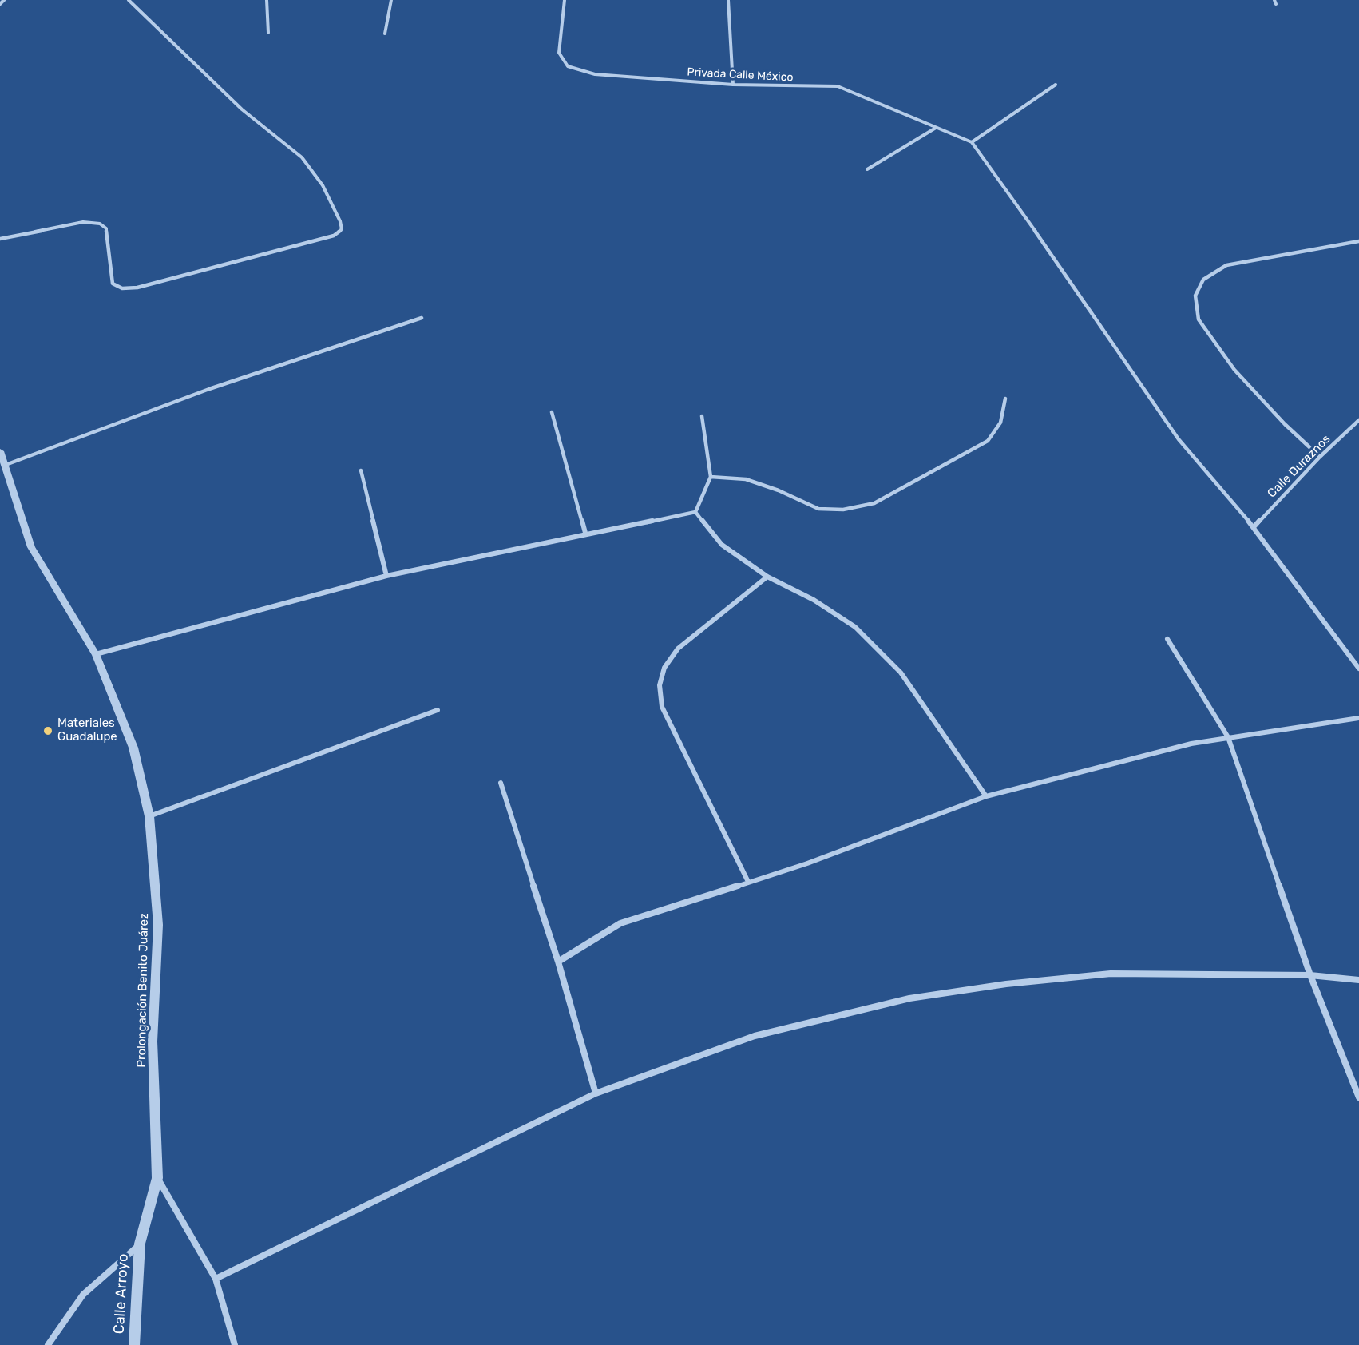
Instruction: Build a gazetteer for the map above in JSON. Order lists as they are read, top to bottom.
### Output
{
  "streets": {
    "street": [
      "Privada Calle México",
      "Calle Duraznos",
      "Prolongación Benito Juárez",
      "Calle Arroyo"
    ]
  },
  "crossings": [
    ["Prolongación Benito Juárez", "Calle Arroyo"]
  ],
  "places": ["Materiales Guadalupe"]
}
